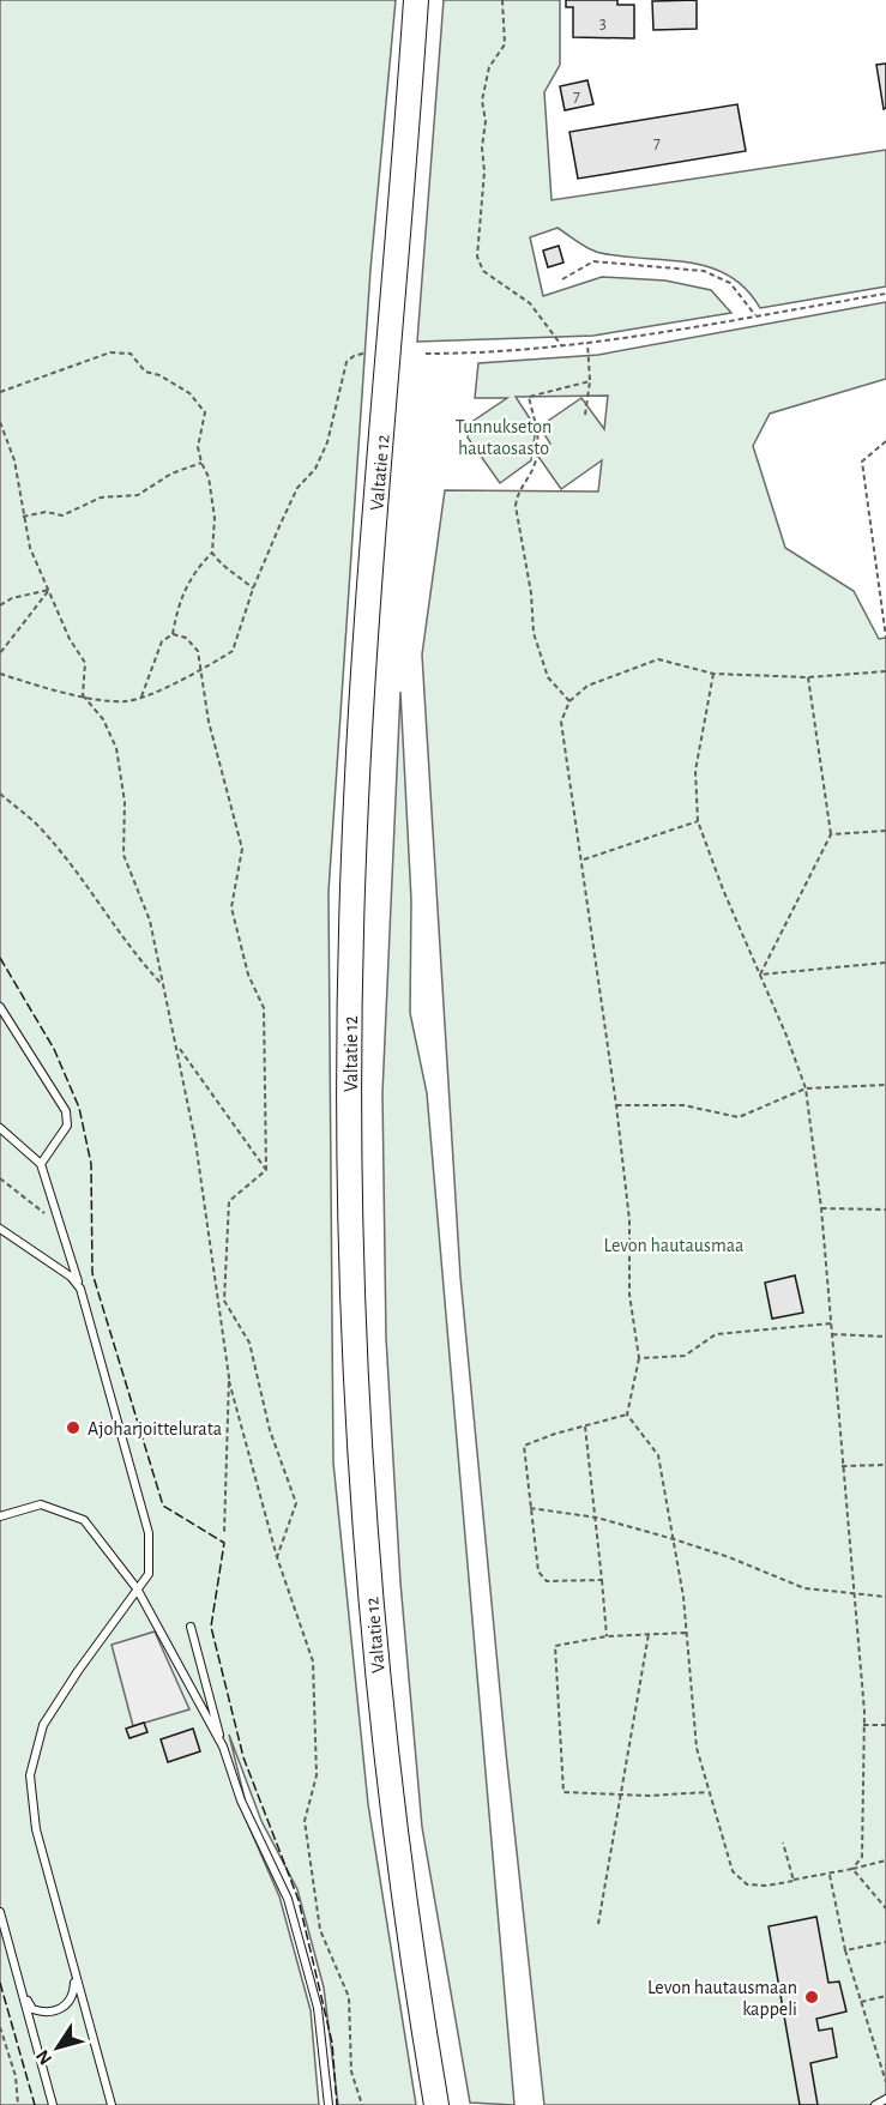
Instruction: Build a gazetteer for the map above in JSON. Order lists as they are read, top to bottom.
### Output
{
  "streets": {
    "highway": ["Valtatie 12"]
  },
  "parks": ["Tunnukseton hautaosasto", "Levon hautausmaa"],
  "places": ["Ajoharjoittelurata", "Levon hautausmaan kappeli"],
  "house_numbers": ["3", "7", "7"],
  "north": "bottom left"
}
